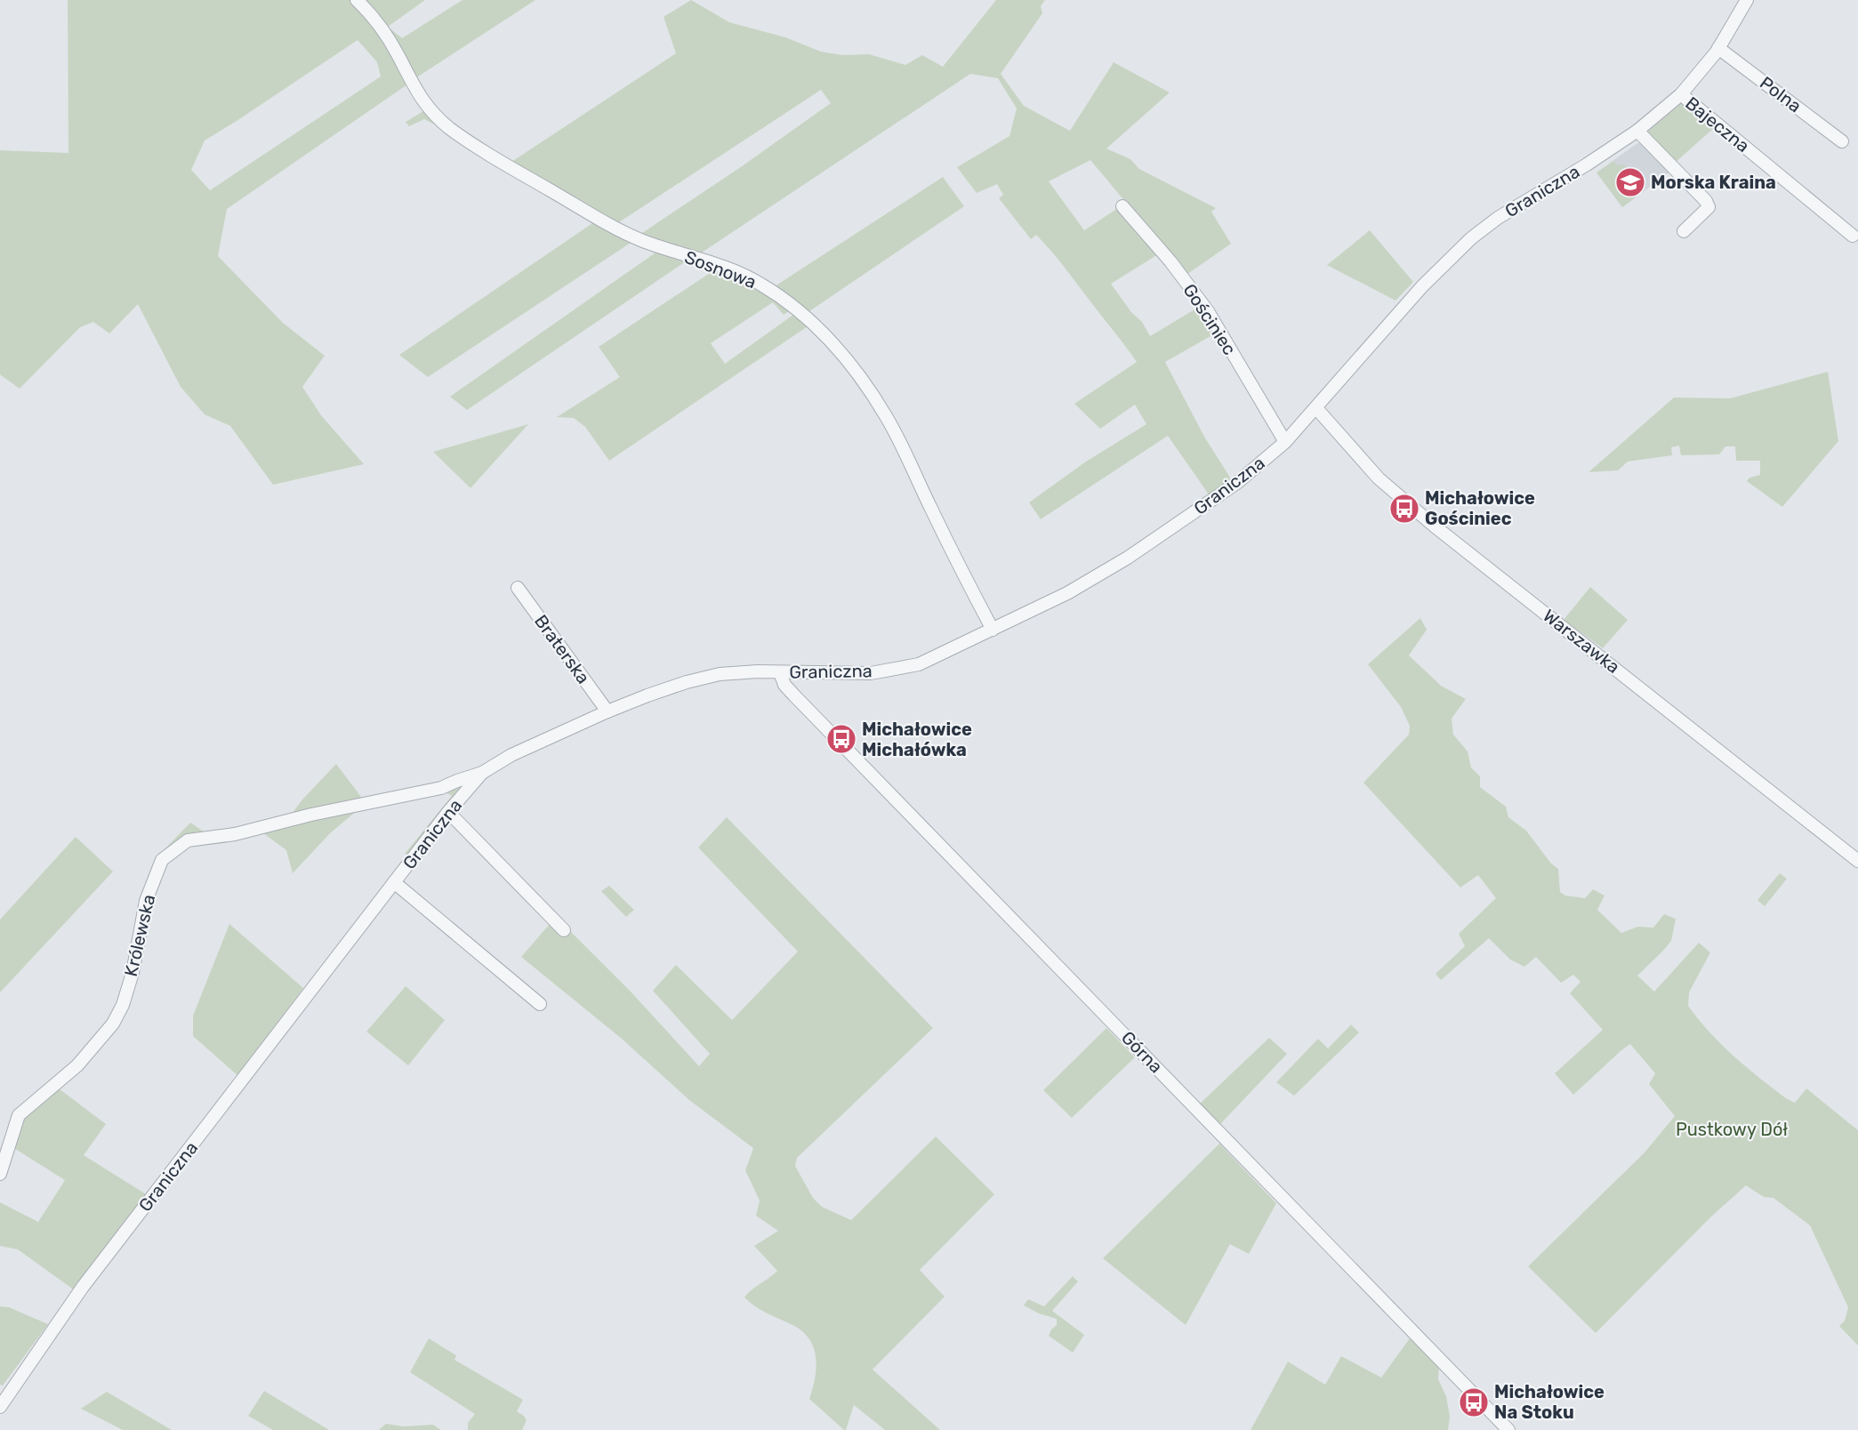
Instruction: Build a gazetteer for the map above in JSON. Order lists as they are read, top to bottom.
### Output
{
  "streets": {
    "street": [
      "Polna",
      "Bajeczna",
      "Graniczna",
      "Sosnowa",
      "Gościniec",
      "Warszawka",
      "Braterska",
      "Królewska",
      "Górna"
    ]
  },
  "crossings": [
    ["Polna", "Graniczna"],
    ["Bajeczna", "Graniczna"],
    ["Graniczna", "Sosnowa"],
    ["Graniczna", "Gościniec"],
    ["Graniczna", "Warszawka"],
    ["Graniczna", "Braterska"],
    ["Graniczna", "Królewska"],
    ["Graniczna", "Górna"]
  ],
  "parks": ["Pustkowy Dół"],
  "places": {
    "school or university": ["Morska Kraina"],
    "bus stop": ["Michałowice Gościniec", "Michałowice Michałówka", "Michałowice Na Stoku"]
  }
}
